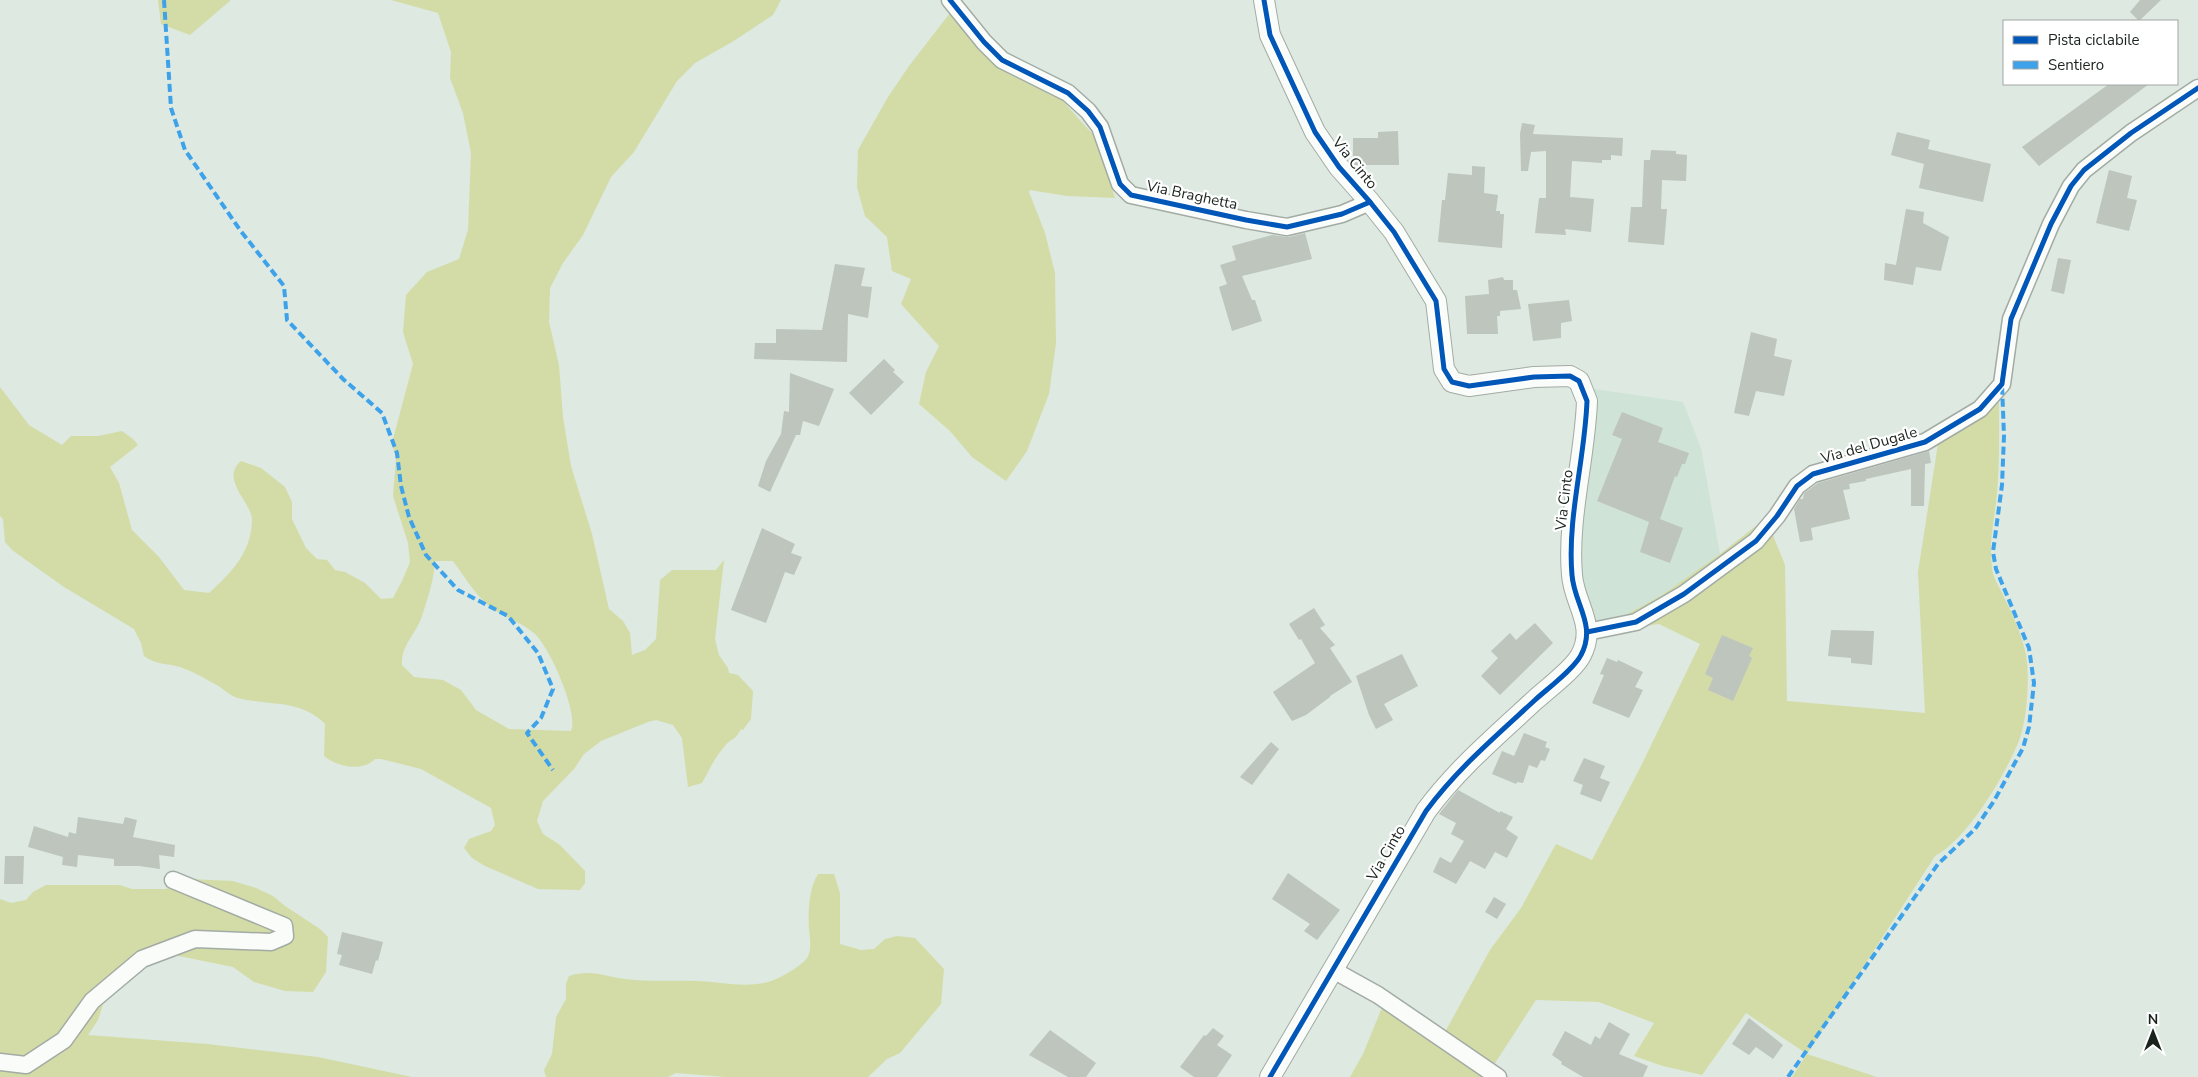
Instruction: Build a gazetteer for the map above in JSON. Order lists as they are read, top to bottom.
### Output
{
  "streets": {
    "street": ["Via Cinto", "Via Braghetta", "Via del Dugale"]
  },
  "crossings": [
    ["Via Cinto", "Via Braghetta"],
    ["Via Cinto", "Via del Dugale"]
  ],
  "legend": ["Pista ciclabile", "Sentiero"],
  "north": "top"
}
